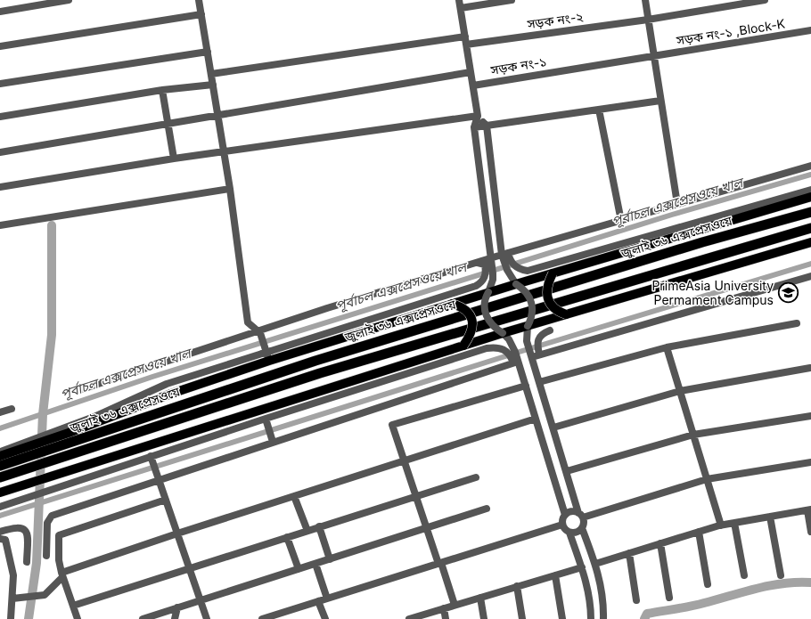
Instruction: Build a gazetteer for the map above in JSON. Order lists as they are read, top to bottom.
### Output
{
  "streets": {
    "highway": ["জুলাই ৩৬ এক্সপ্রেসওয়ে"],
    "street": ["সড়ক নং-২", "সড়ক নং-১ ,Block-K", "সড়ক নং-১"]
  },
  "crossings": [
    ["সড়ক নং-১ ,Block-K", "সড়ক নং-১"]
  ],
  "water": ["পূর্বাচল এক্সপ্রেসওয়ে খাল"],
  "places": {
    "school or university": ["PrimeAsia University Permament Campus"]
  }
}
